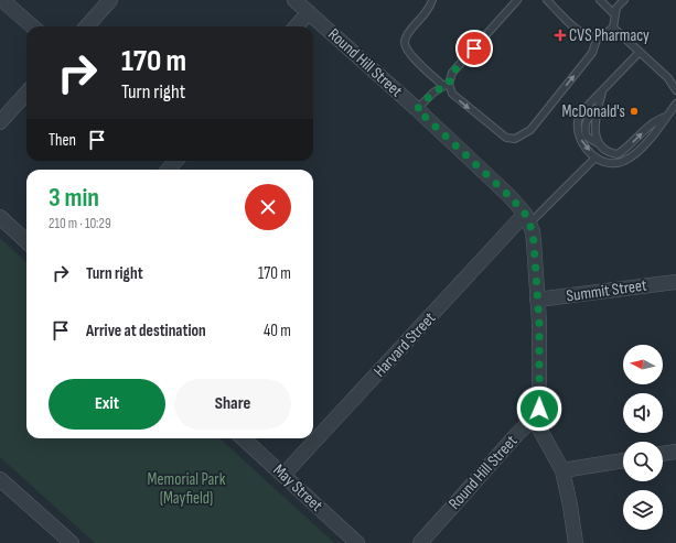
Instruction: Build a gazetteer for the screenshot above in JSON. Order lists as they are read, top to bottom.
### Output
{
  "streets": {
    "street": [
      "Round Hill Street",
      "Summit Street",
      "Harvard Street",
      "May Street"
    ]
  },
  "crossings": [
    ["Round Hill Street", "Summit Street"],
    ["Round Hill Street", "Harvard Street"],
    ["Harvard Street", "May Street"]
  ],
  "parks": ["Memorial Park (Mayfield)"],
  "places": {
    "health": ["CVS Pharmacy"],
    "other": ["McDonald's"]
  },
  "north": "left",
  "page": {
    "turn": ["170 m", "Turn right"],
    "then": "Then",
    "heading": ["3 min", "210 m · 10:29"],
    "list": [
      {
        "name": "Turn right",
        "value": "170 m"
      },
      {
        "name": "Arrive at destination",
        "value": "40 m"
      }
    ],
    "buttons": ["Exit", "Share"]
  }
}
